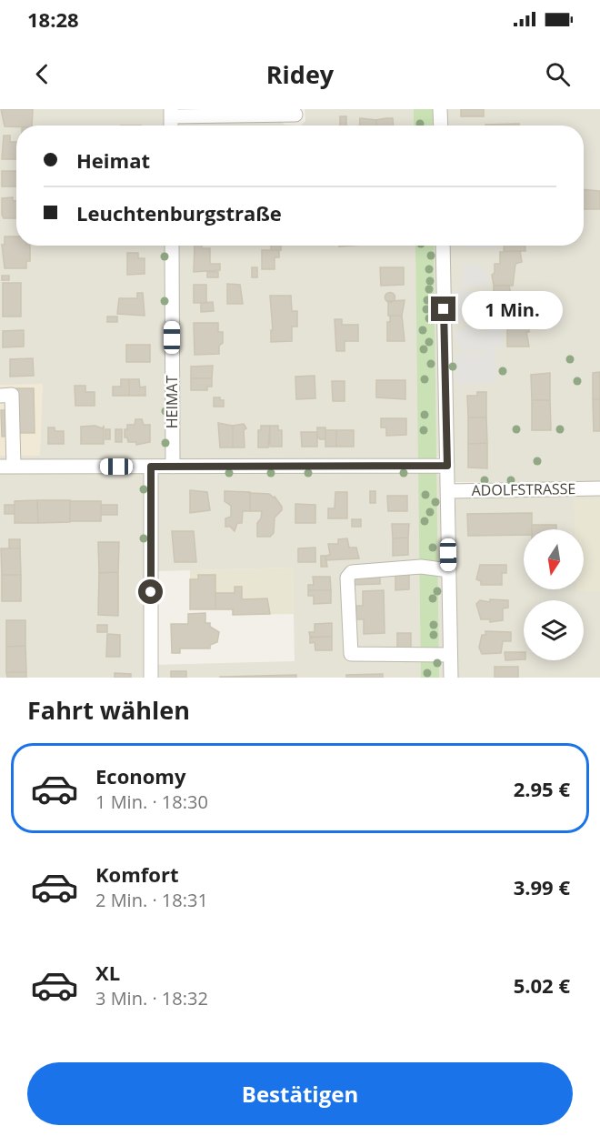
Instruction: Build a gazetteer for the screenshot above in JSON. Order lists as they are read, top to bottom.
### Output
{
  "streets": {
    "street": ["HEIMAT", "ADOLFSTRASSE"]
  },
  "north": "bottom",
  "page": {
    "status": "18:28",
    "header": "Ridey",
    "banner": ["Heimat", "Leuchtenburgstraße"],
    "bubble": "1 Min.",
    "heading": "Fahrt wählen",
    "list": [
      {
        "name": "Economy",
        "note": "1 Min. · 18:30",
        "value": "2.95 €"
      },
      {
        "name": "Komfort",
        "note": "2 Min. · 18:31",
        "value": "3.99 €"
      },
      {
        "name": "XL",
        "note": "3 Min. · 18:32",
        "value": "5.02 €"
      }
    ],
    "buttons": "Bestätigen"
  }
}
